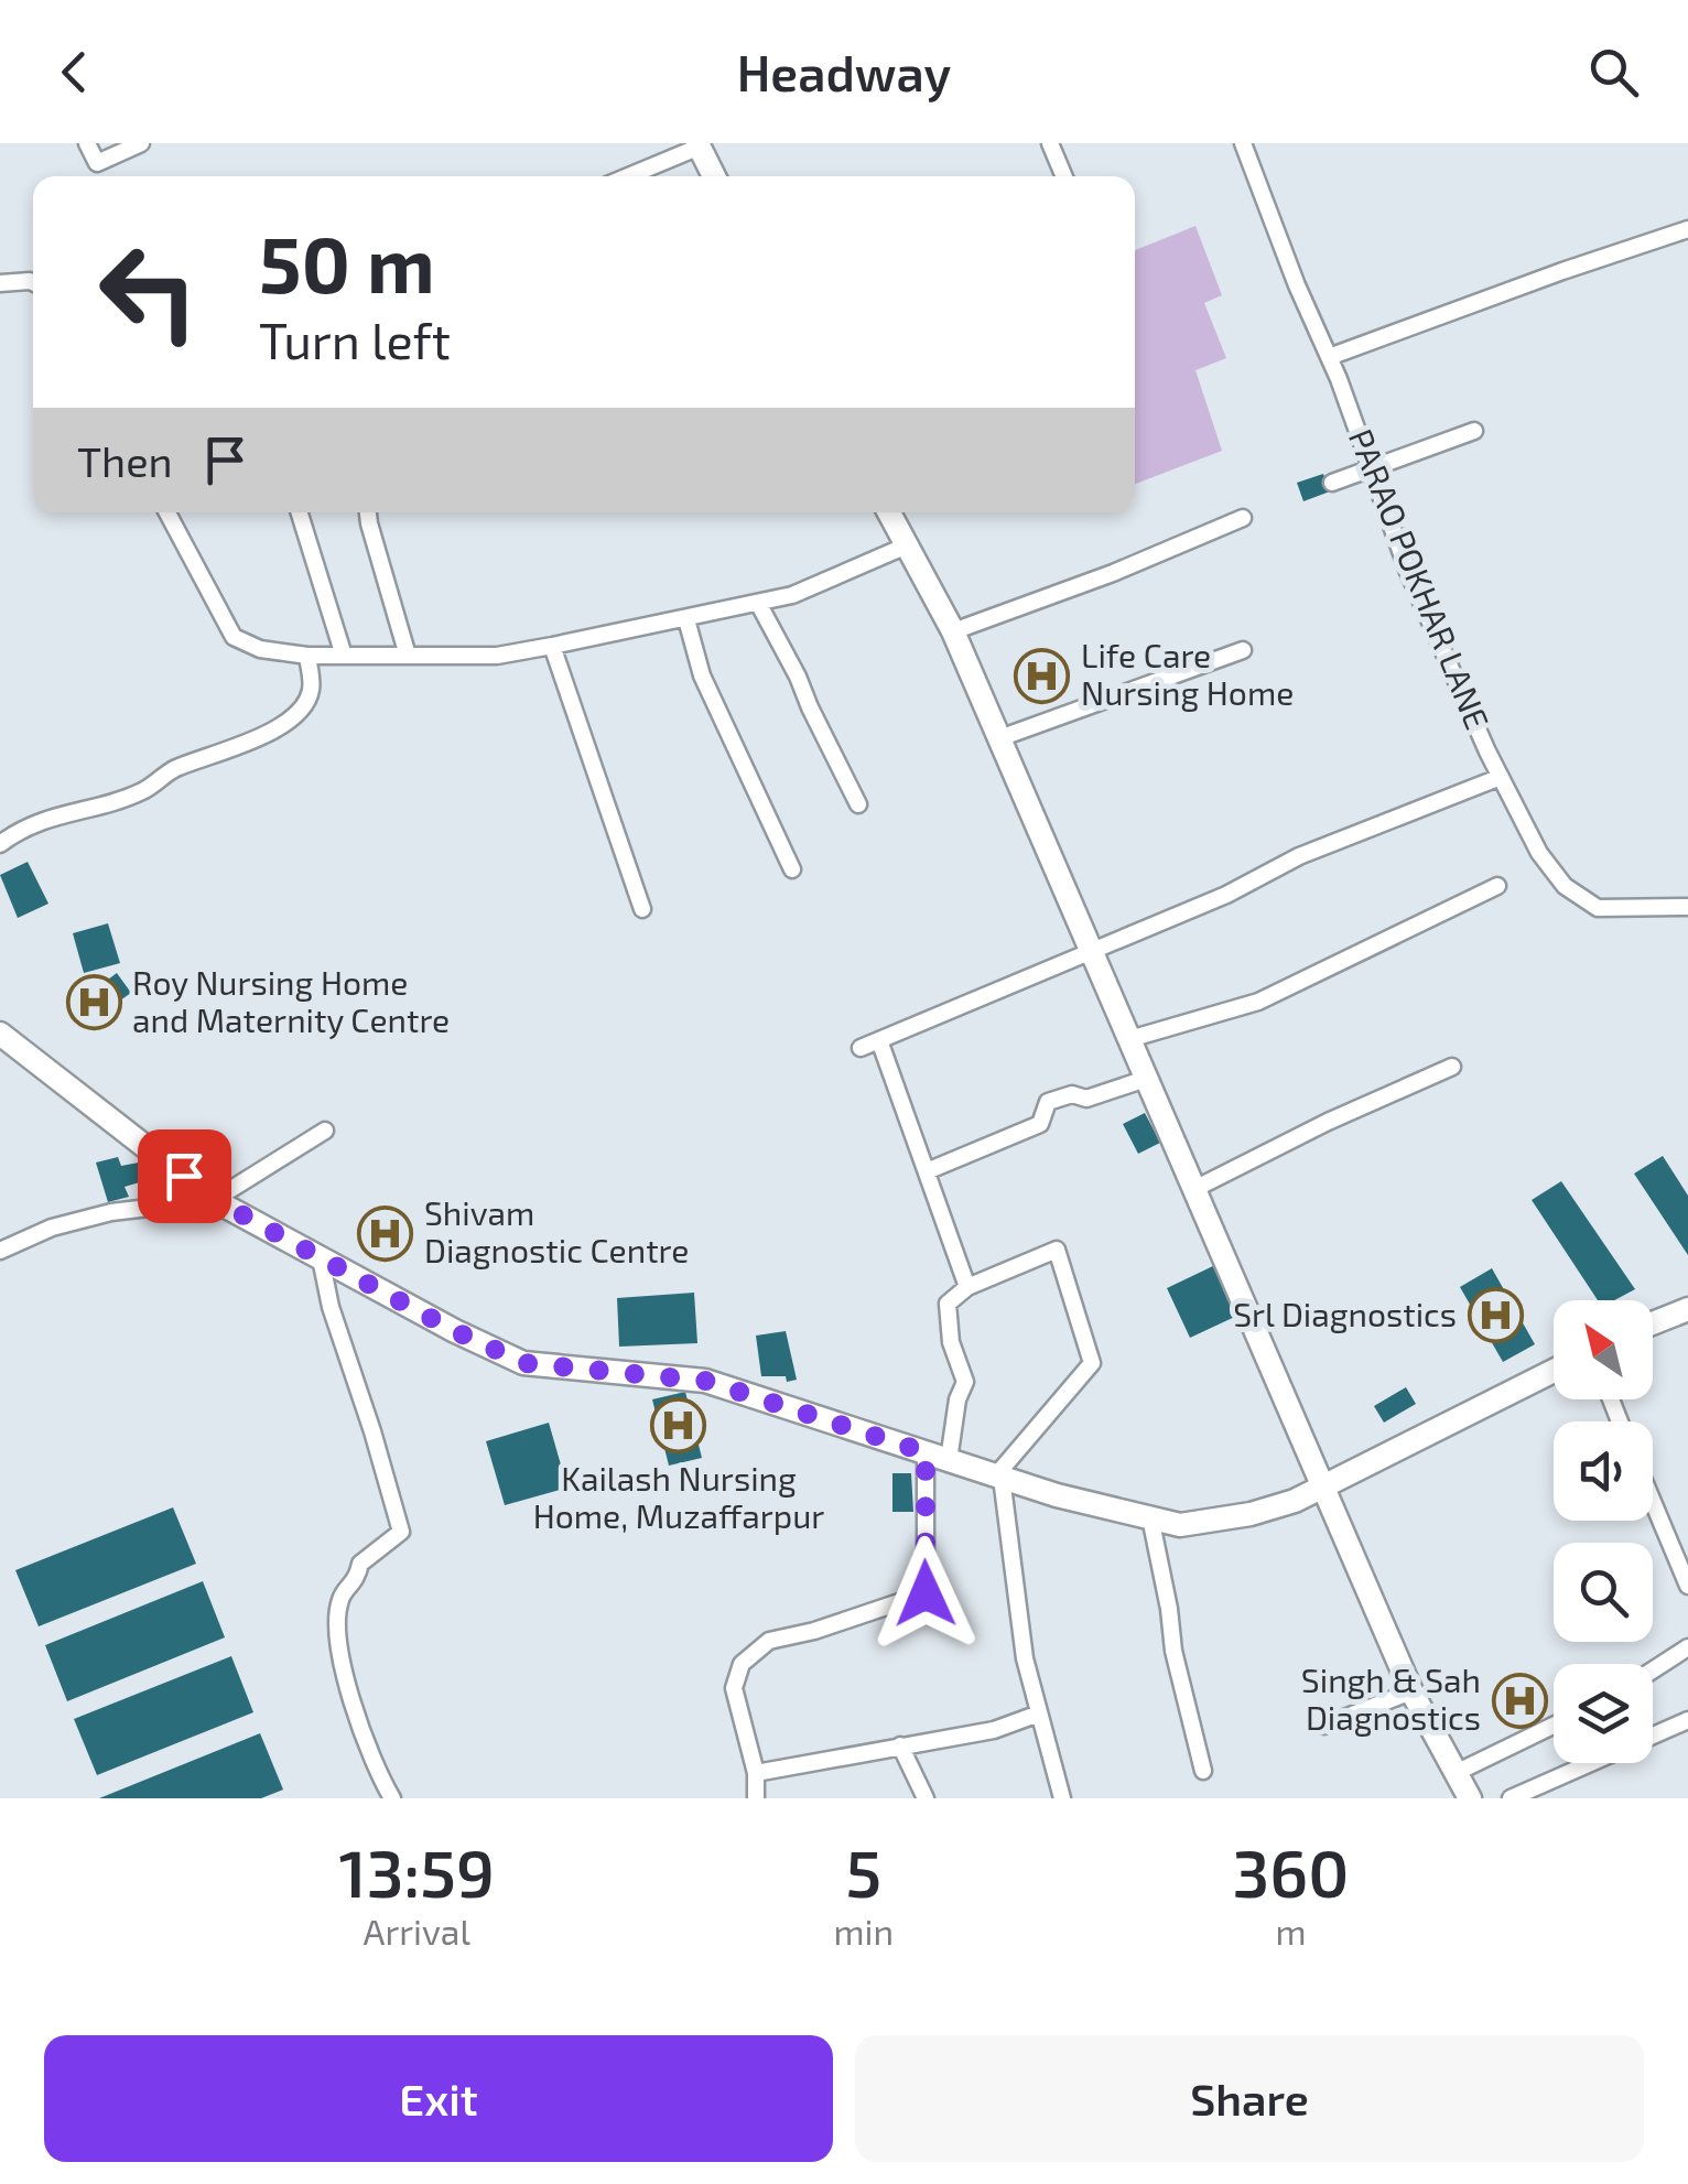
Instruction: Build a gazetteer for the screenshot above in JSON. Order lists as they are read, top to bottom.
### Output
{
  "streets": {
    "street": ["PARAO POKHAR LANE"]
  },
  "places": {
    "hospital": [
      "Life Care Nursing Home",
      "Roy Nursing Home and Maternity Centre",
      "Shivam Diagnostic Centre",
      "Srl Diagnostics",
      "Kailash Nursing Home, Muzaffarpur",
      "Singh & Sah Diagnostics"
    ]
  },
  "north": "top left",
  "page": {
    "header": "Headway",
    "turn": ["50 m", "Turn left"],
    "then": "Then",
    "eta": [
      "13:59",
      "Arrival",
      "5",
      "min",
      "360",
      "m"
    ],
    "buttons": ["Exit", "Share"]
  }
}
